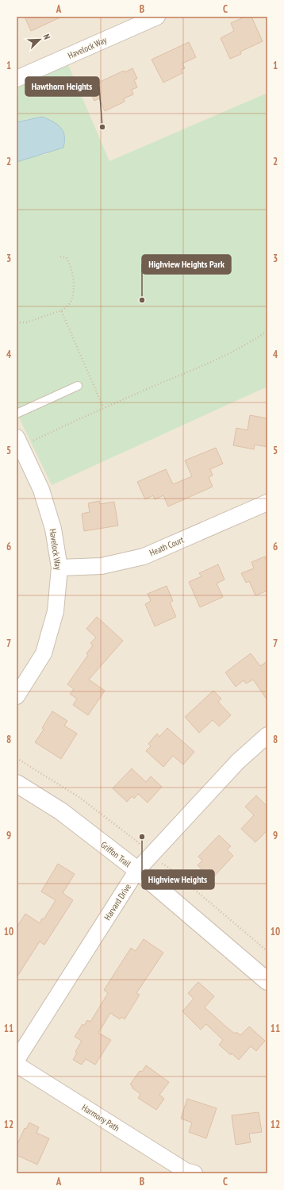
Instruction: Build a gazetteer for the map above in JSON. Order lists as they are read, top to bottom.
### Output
{
  "streets": {
    "street": [
      "Havelock Way",
      "Heath Court",
      "Griffon Trail",
      "Harvard Drive",
      "Harmony Path"
    ]
  },
  "crossings": [
    ["Havelock Way", "Heath Court"],
    ["Griffon Trail", "Harvard Drive"]
  ],
  "places": ["Hawthorn Heights", "Highview Heights Park", "Highview Heights"],
  "north": "top right",
  "grid": {
    "columns": ["A", "B", "C"],
    "rows": [
      "1",
      "2",
      "3",
      "4",
      "5",
      "6",
      "7",
      "8",
      "9",
      "10",
      "11",
      "12"
    ]
  }
}
